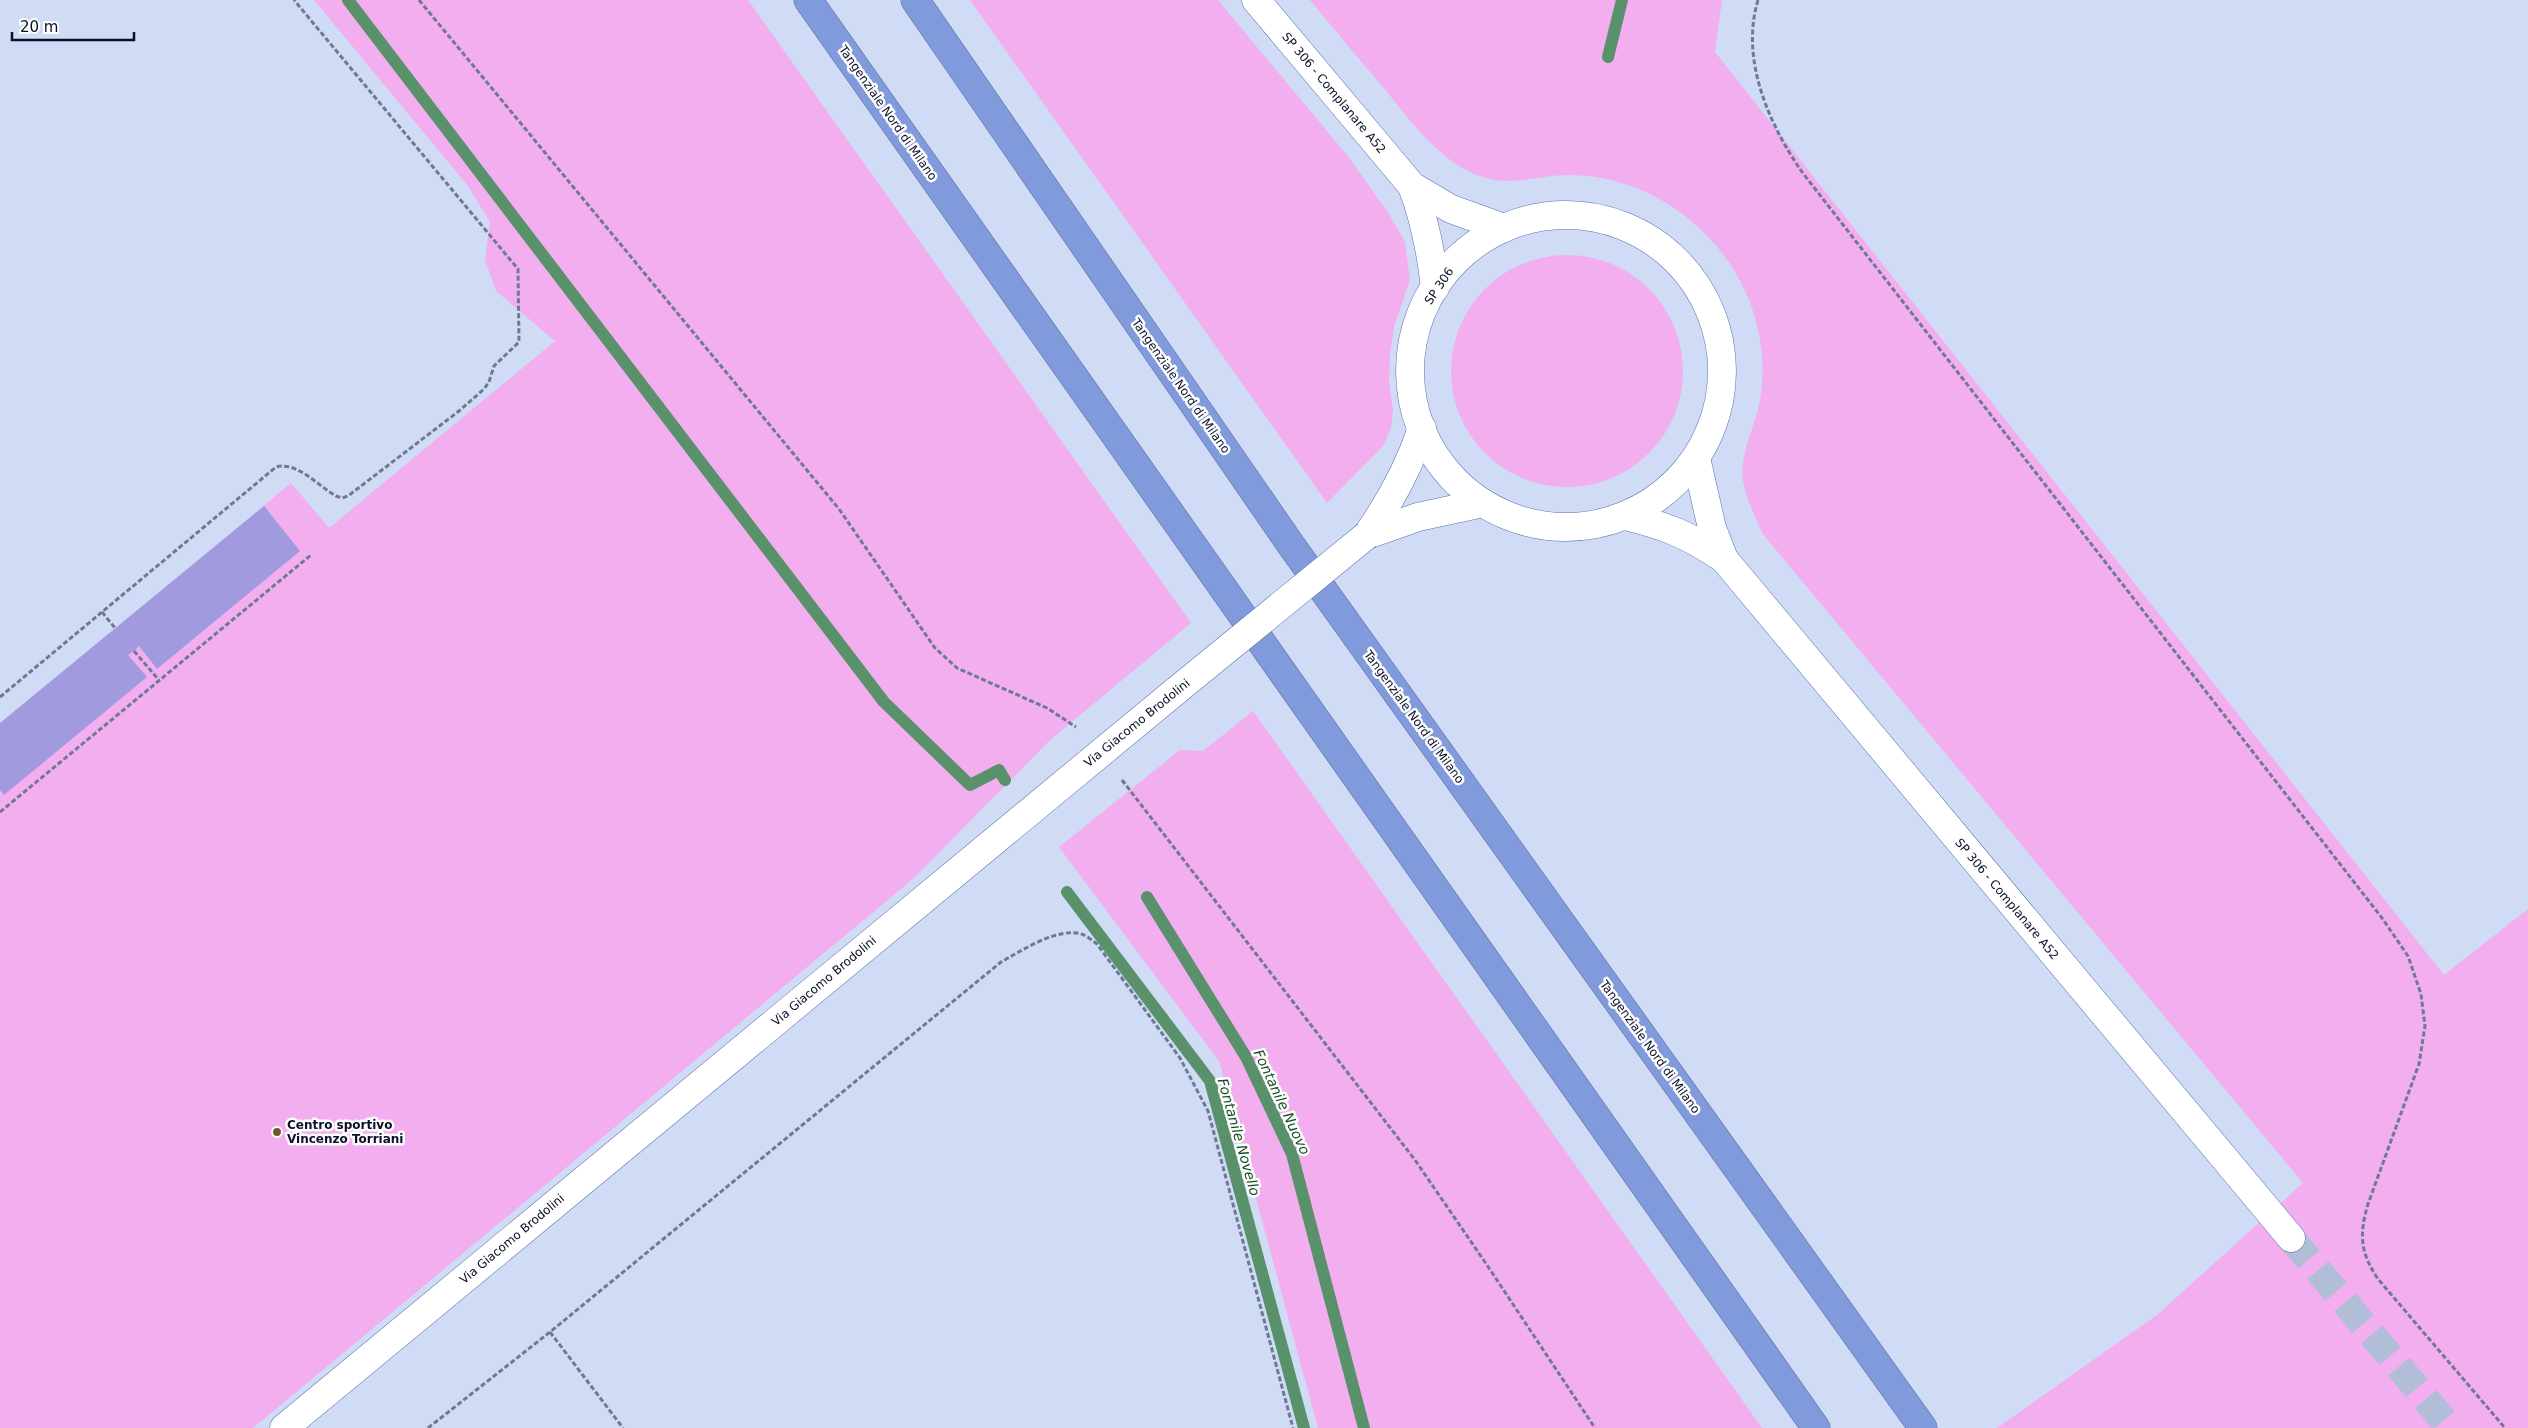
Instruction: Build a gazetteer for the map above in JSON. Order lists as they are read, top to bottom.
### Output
{
  "streets": {
    "highway": ["Tangenziale Nord di Milano"],
    "main road": ["SP 306 - Complanare A52", "SP 306", "Via Giacomo Brodolini"]
  },
  "crossings": [
    ["SP 306", "Via Giacomo Brodolini"]
  ],
  "water": ["Fontanile Nuovo", "Fontanile Novello"],
  "places": ["Centro sportivo Vincenzo Torriani"],
  "scale_bar": "20 m"
}
